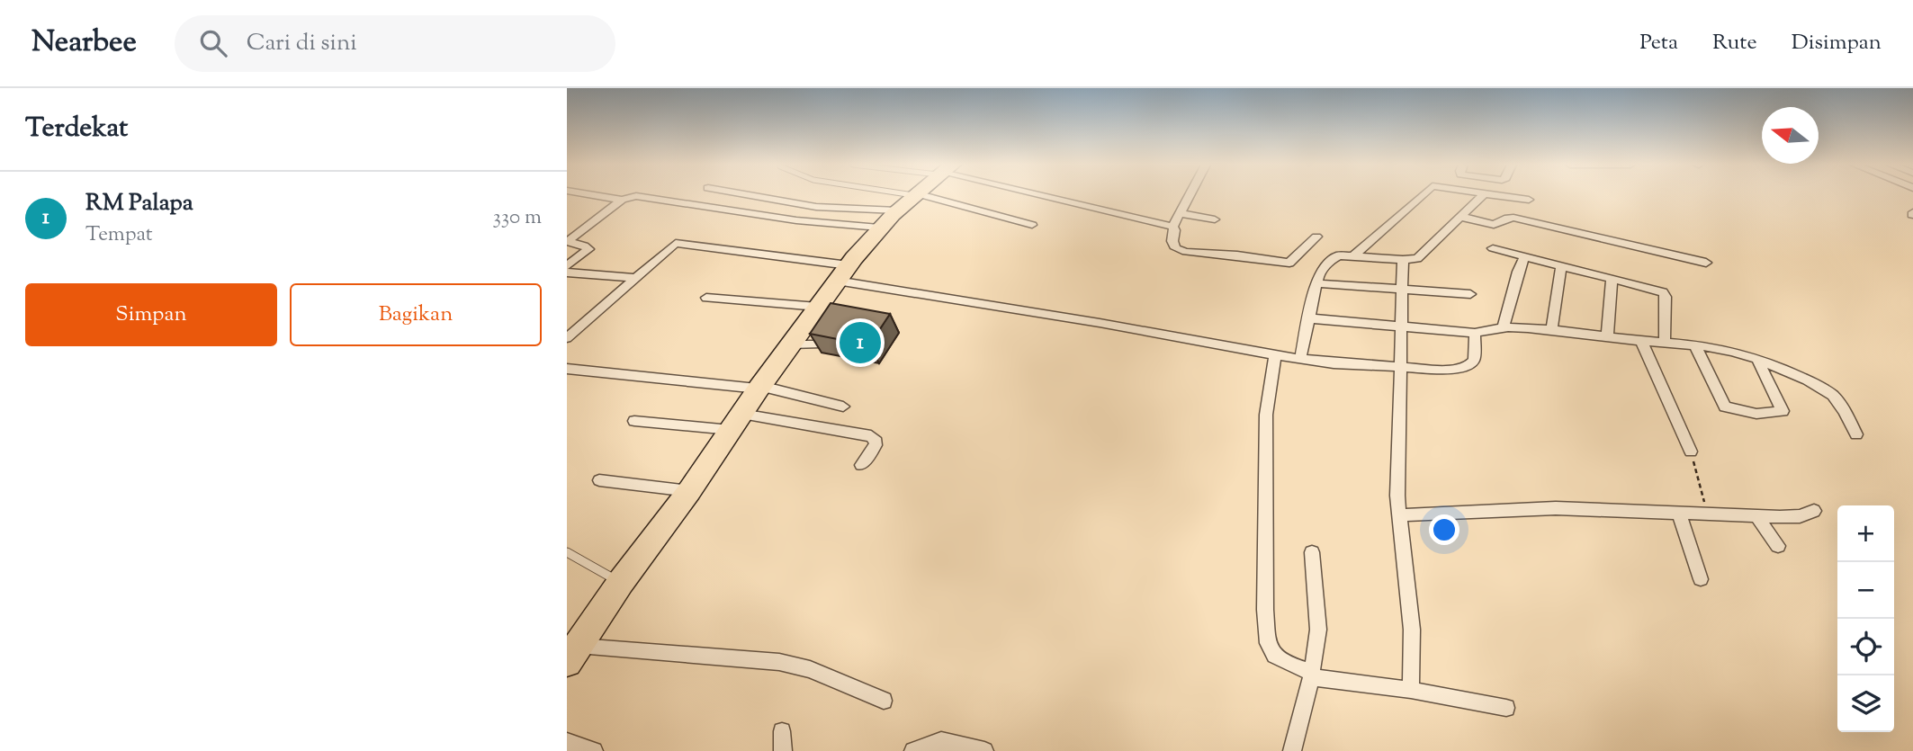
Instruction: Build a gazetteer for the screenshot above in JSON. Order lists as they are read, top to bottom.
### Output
{
  "north": "left",
  "page": {
    "header": "Nearbee",
    "search": "Cari di sini",
    "nav": ["Peta", "Rute", "Disimpan"],
    "heading": "Terdekat",
    "list": [
      {
        "mark": "1",
        "name": "RM Palapa",
        "note": "Tempat",
        "value": "330 m"
      }
    ],
    "buttons": ["Simpan", "Bagikan"],
    "pins": "1",
    "map_buttons": ["+", "−"]
  }
}
